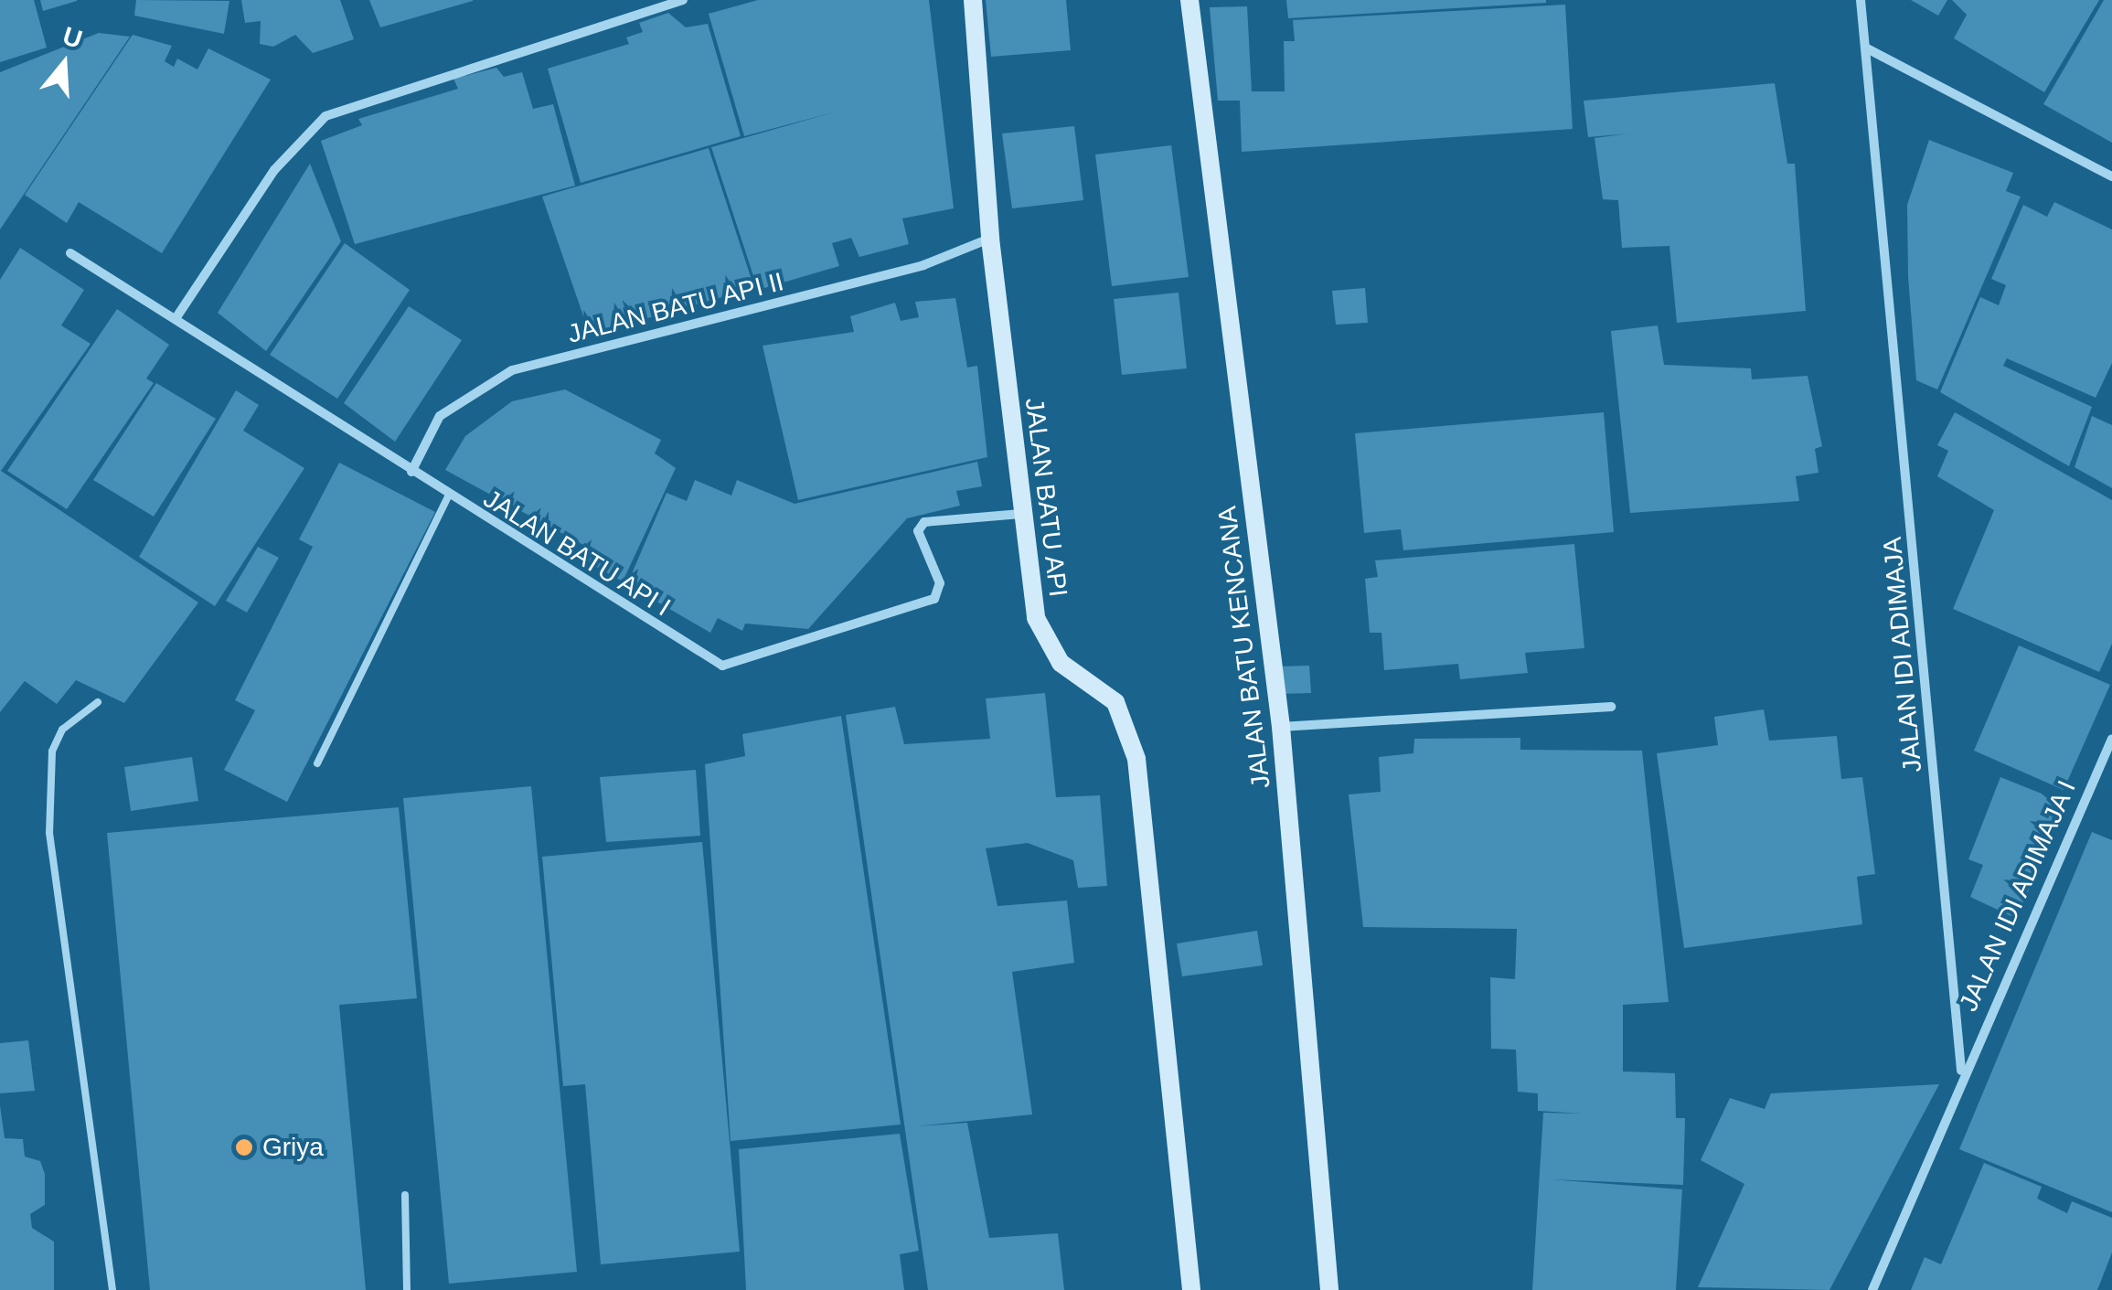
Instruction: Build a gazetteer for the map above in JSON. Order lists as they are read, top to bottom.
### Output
{
  "streets": {
    "street": [
      "JALAN BATU API II",
      "JALAN BATU API",
      "JALAN BATU API I",
      "JALAN BATU KENCANA",
      "JALAN IDI ADIMAJA",
      "JALAN IDI ADIMAJA I"
    ]
  },
  "crossings": [
    ["JALAN BATU API II", "JALAN BATU API"],
    ["JALAN BATU API II", "JALAN BATU API I"],
    ["JALAN BATU API", "JALAN BATU API I"],
    ["JALAN IDI ADIMAJA", "JALAN IDI ADIMAJA I"]
  ],
  "places": ["Griya"],
  "north": "top"
}
